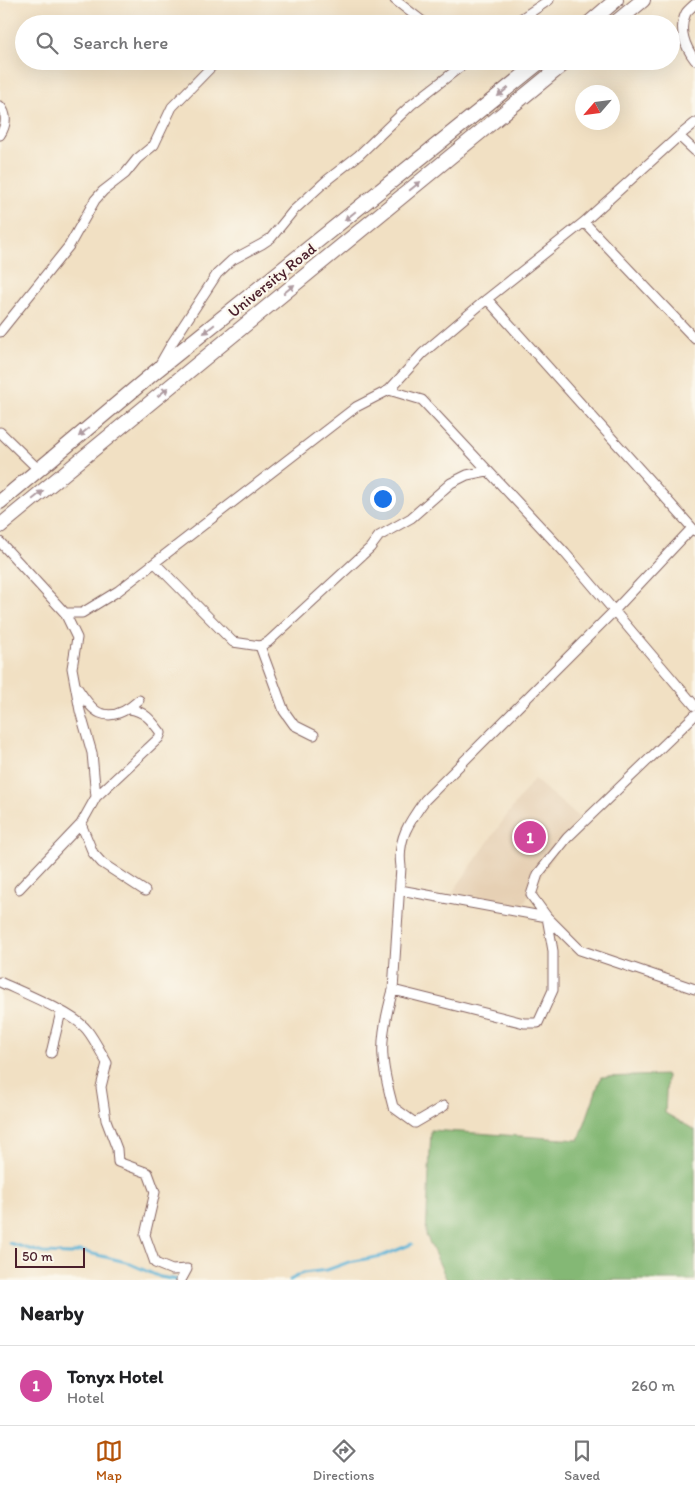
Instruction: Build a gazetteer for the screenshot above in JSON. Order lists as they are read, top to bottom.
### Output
{
  "streets": {
    "highway": ["University Road"]
  },
  "scale_bar": "50 m",
  "north": "bottom left",
  "page": {
    "search": "Search here",
    "pins": "1",
    "scale": "50 m",
    "heading": "Nearby",
    "list": [
      {
        "mark": "1",
        "name": "Tonyx Hotel",
        "note": "Hotel",
        "value": "260 m"
      }
    ],
    "nav": ["Map", "Directions", "Saved"]
  }
}
